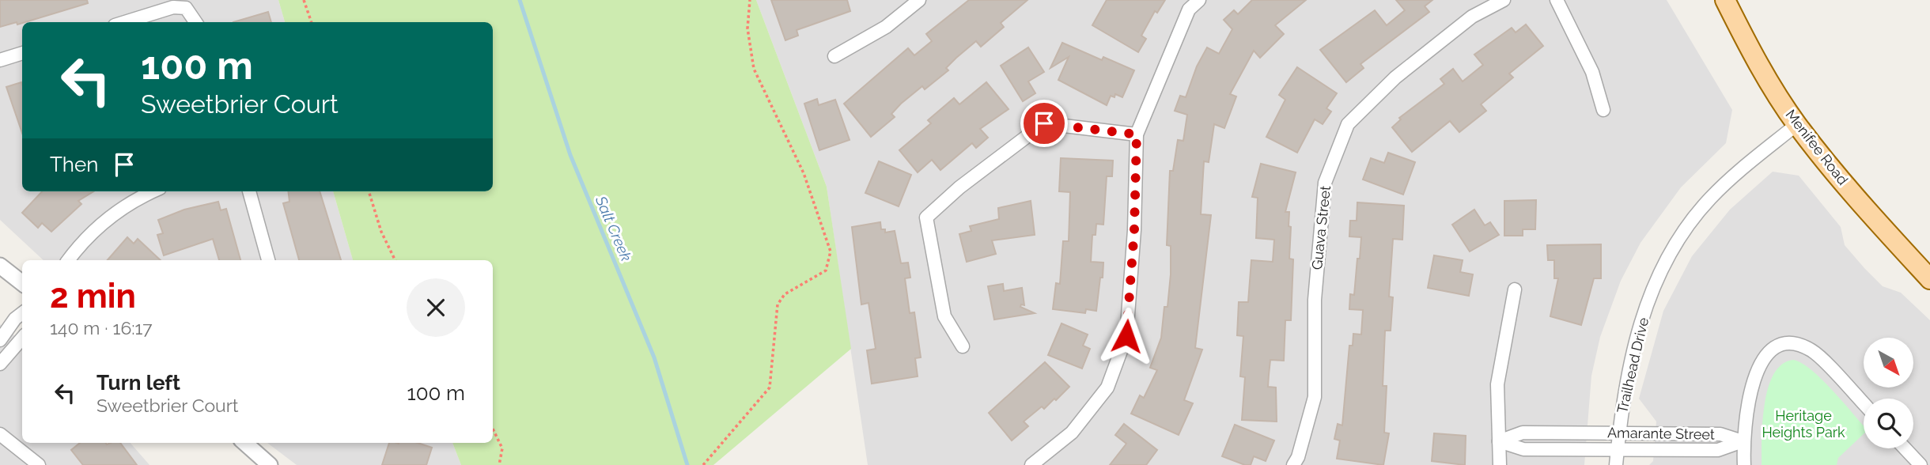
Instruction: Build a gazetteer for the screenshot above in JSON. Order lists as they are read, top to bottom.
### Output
{
  "streets": {
    "main road": ["Menifee Road"],
    "street": ["Guava Street", "Trailhead Drive", "Amarante Street"]
  },
  "crossings": [
    ["Menifee Road", "Trailhead Drive"],
    ["Trailhead Drive", "Amarante Street"]
  ],
  "water": ["Salt Creek"],
  "parks": ["Heritage Heights Park"],
  "north": "bottom right",
  "page": {
    "turn": ["100 m", "Sweetbrier Court"],
    "then": "Then",
    "heading": ["2 min", "140 m · 16:17"],
    "list": [
      {
        "name": "Turn left",
        "note": "Sweetbrier Court",
        "value": "100 m"
      }
    ]
  }
}
